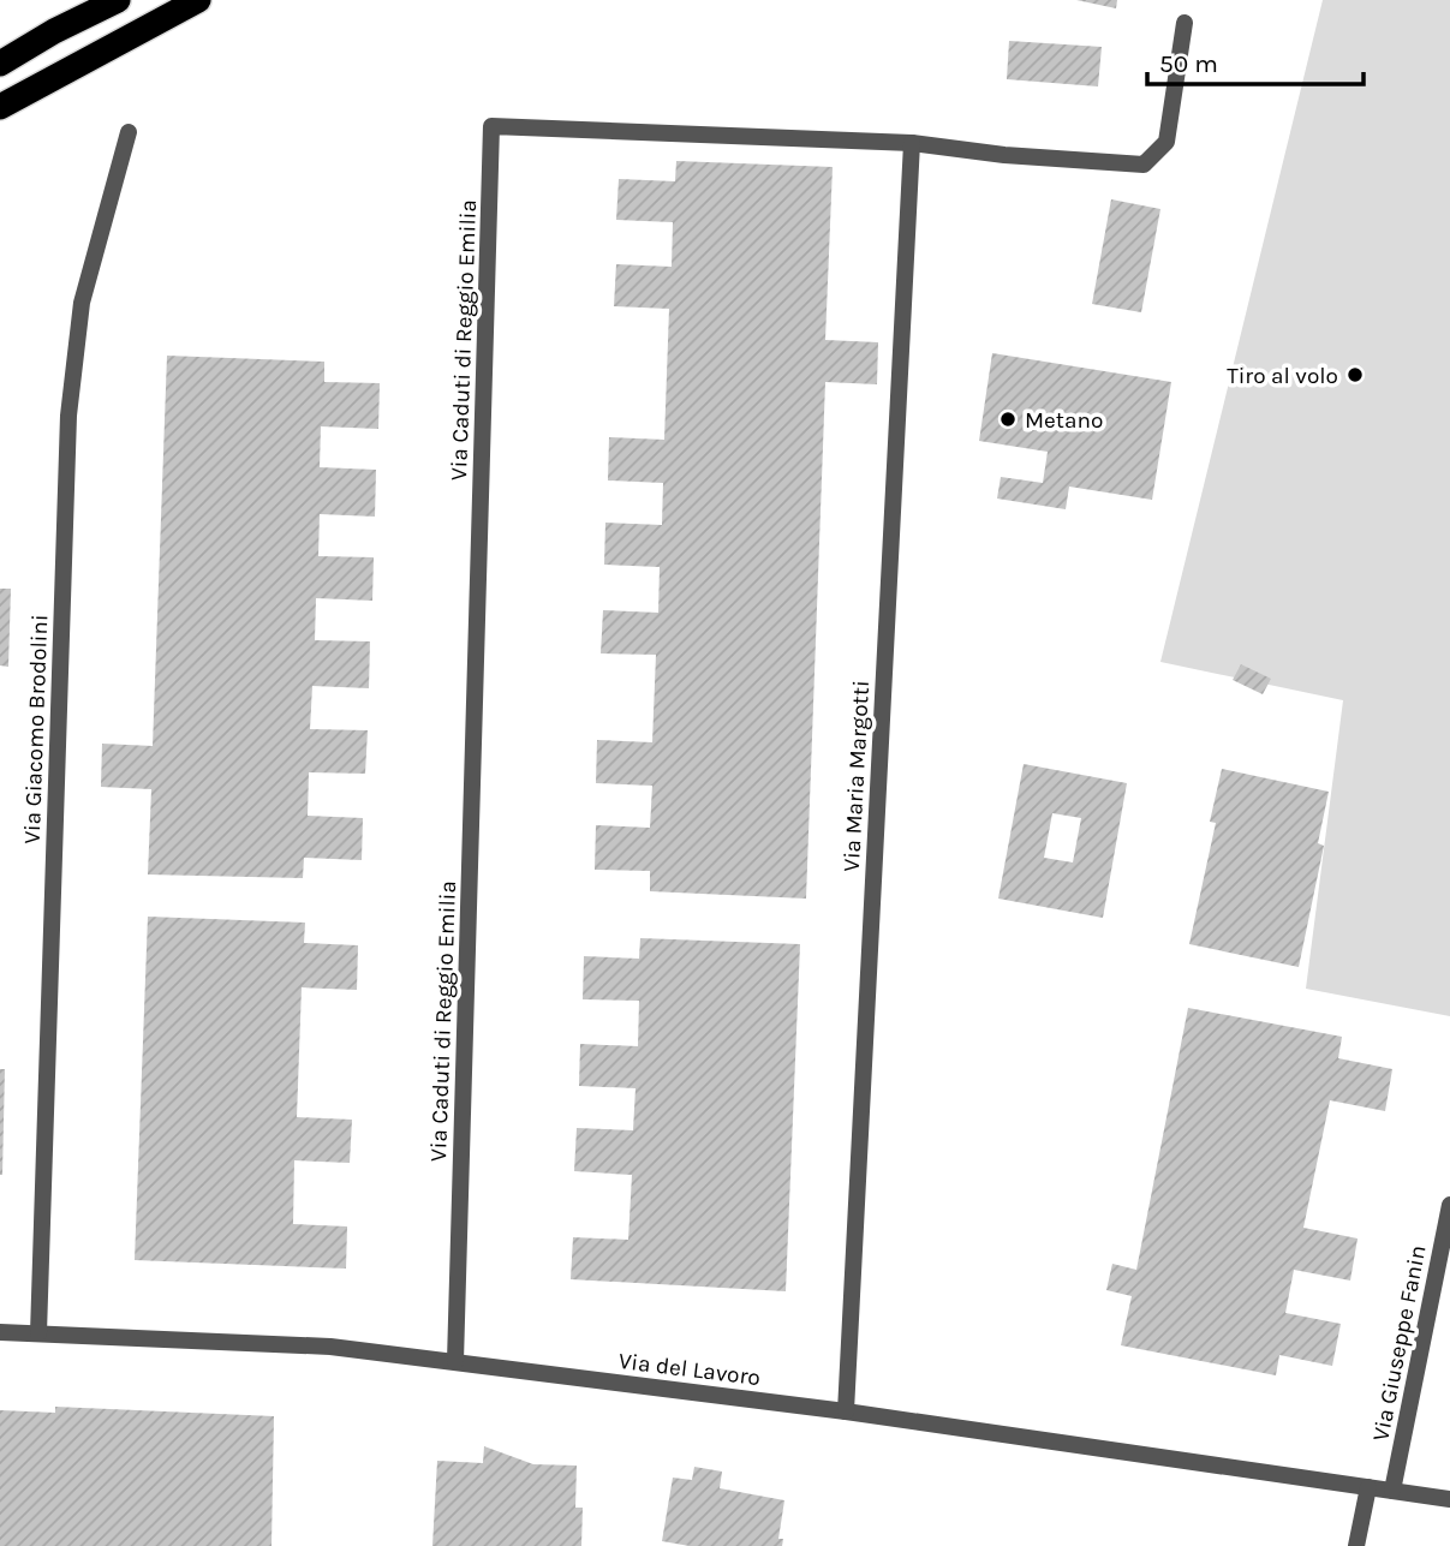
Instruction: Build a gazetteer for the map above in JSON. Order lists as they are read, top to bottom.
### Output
{
  "streets": {
    "street": [
      "Via Caduti di Reggio Emilia",
      "Via Giacomo Brodolini",
      "Via Maria Margotti",
      "Via Giuseppe Fanin",
      "Via del Lavoro"
    ]
  },
  "crossings": [
    ["Via Caduti di Reggio Emilia", "Via Maria Margotti"],
    ["Via Caduti di Reggio Emilia", "Via del Lavoro"],
    ["Via Giacomo Brodolini", "Via del Lavoro"],
    ["Via Maria Margotti", "Via del Lavoro"],
    ["Via Giuseppe Fanin", "Via del Lavoro"]
  ],
  "places": ["Tiro al volo", "Metano"],
  "scale_bar": "50 m"
}
